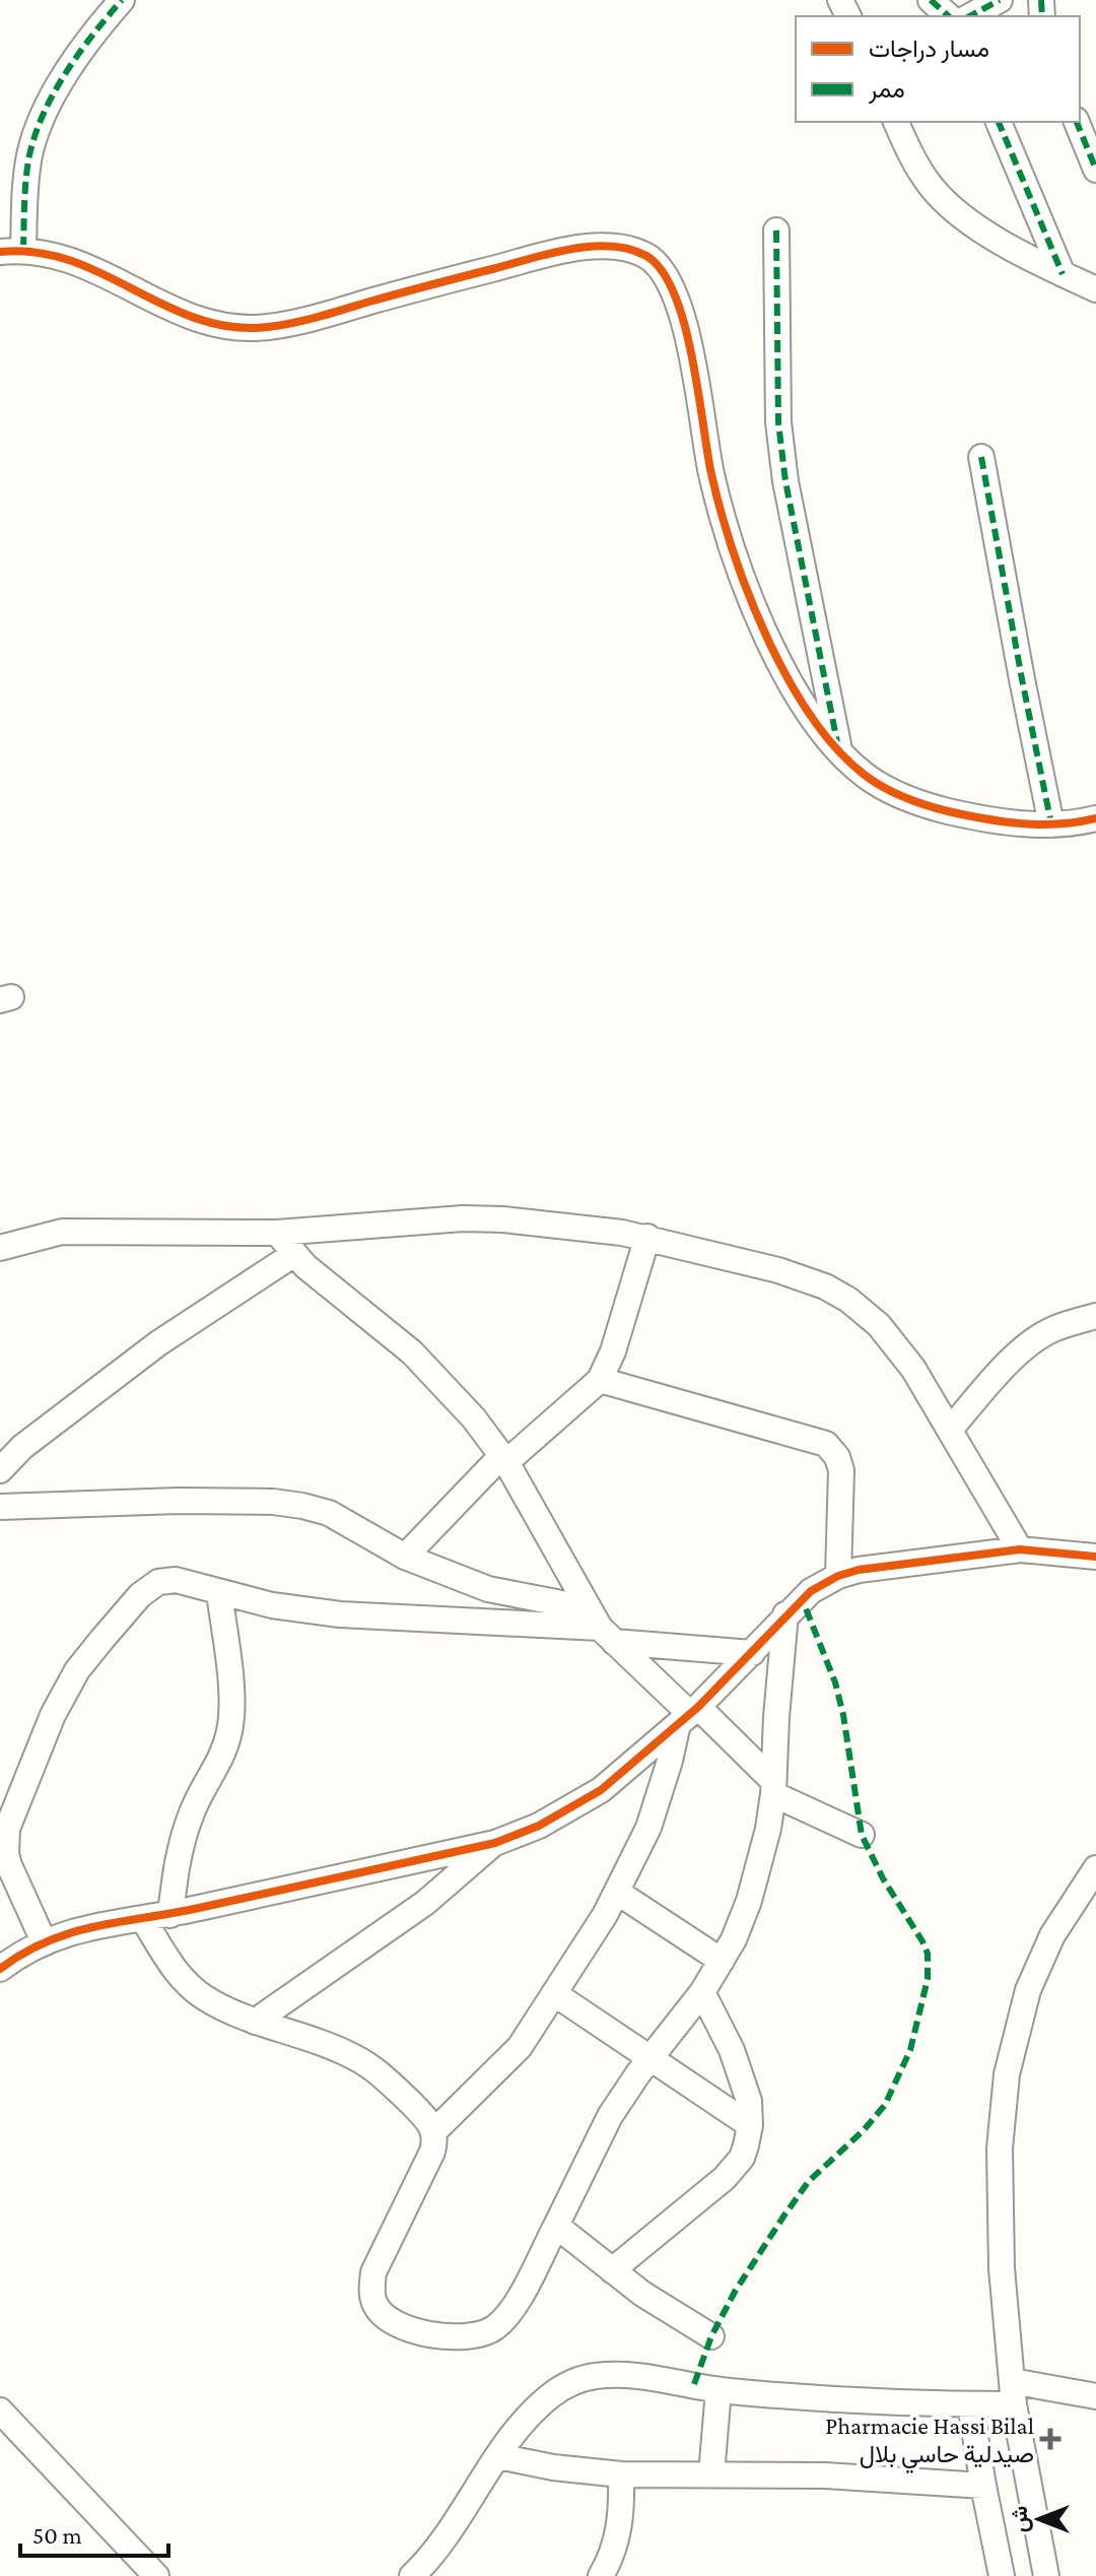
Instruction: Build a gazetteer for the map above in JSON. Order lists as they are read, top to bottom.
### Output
{
  "places": {
    "health": ["Pharmacie Hassi Bilal صيدلية حاسي بلال"]
  },
  "legend": ["مسار دراجات", "ممر"],
  "scale_bar": "50 m",
  "north": "left"
}
